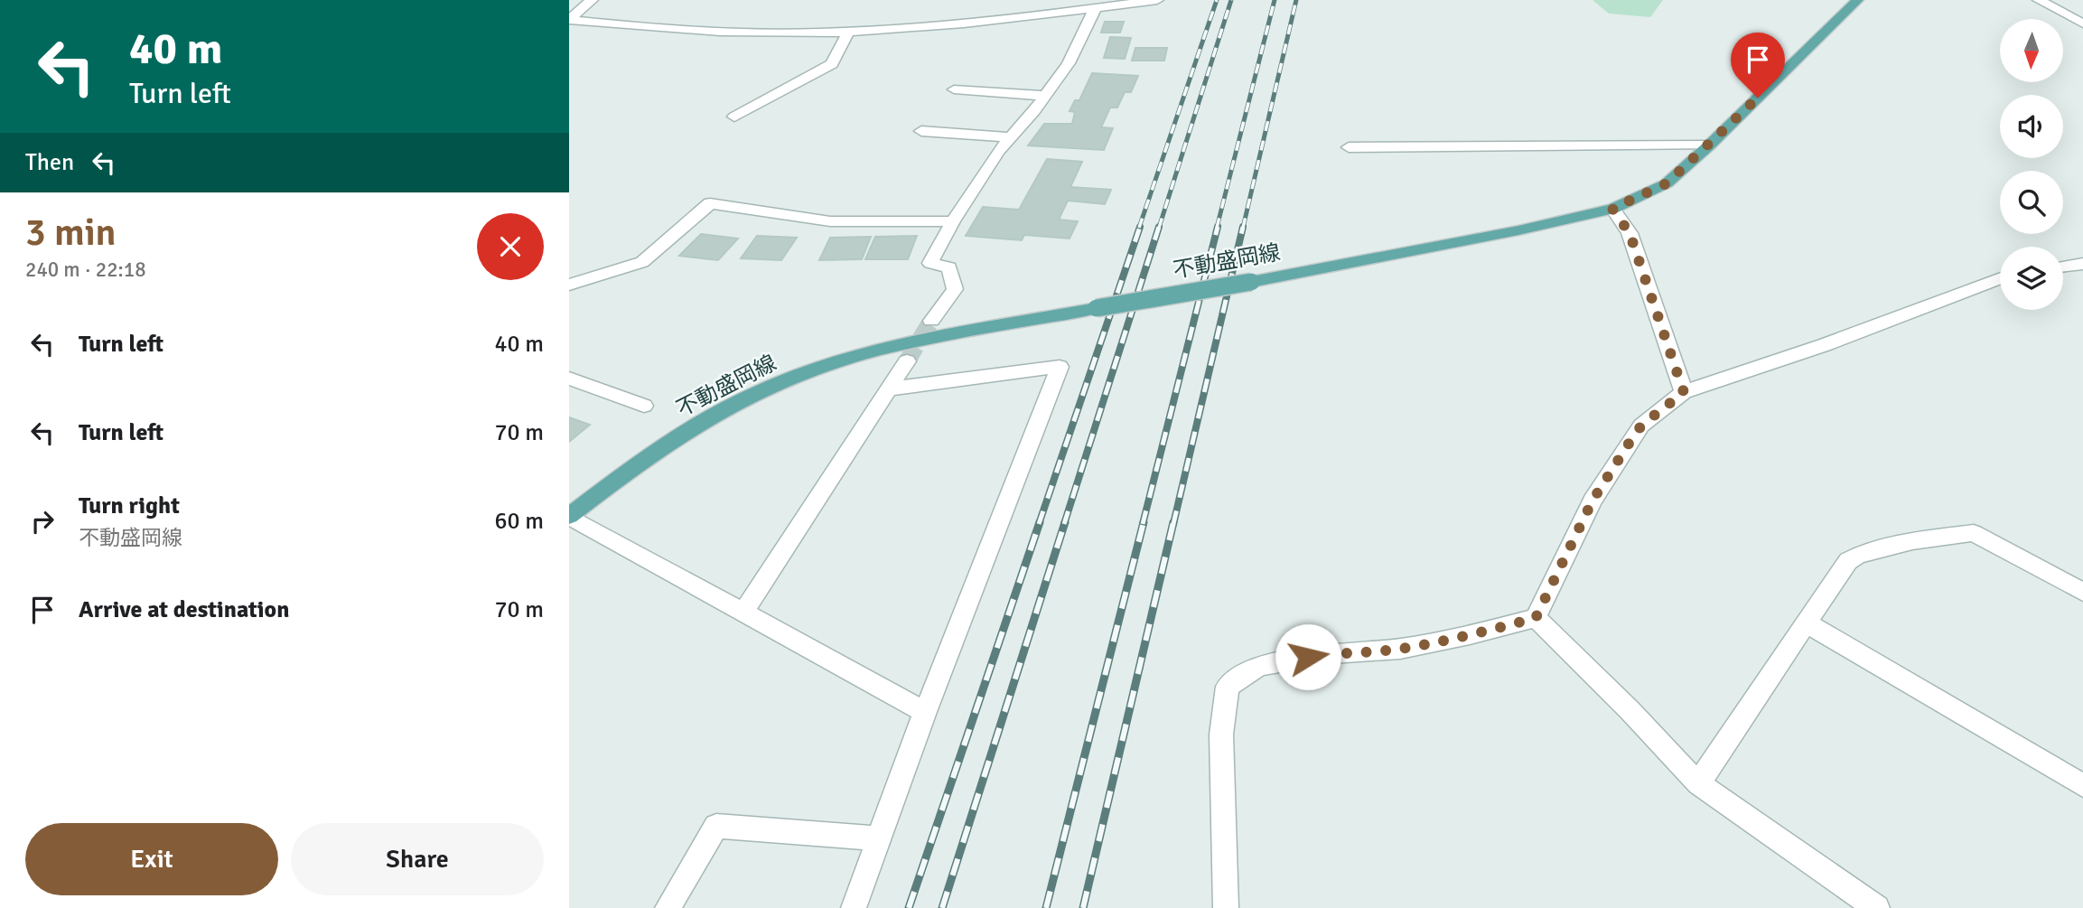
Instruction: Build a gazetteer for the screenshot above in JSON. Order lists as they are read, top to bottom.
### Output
{
  "streets": {
    "main road": ["不動盛岡線"]
  },
  "north": "bottom",
  "page": {
    "turn": ["40 m", "Turn left"],
    "then": "Then",
    "heading": ["3 min", "240 m · 22:18"],
    "list": [
      {
        "name": "Turn left",
        "value": "40 m"
      },
      {
        "name": "Turn left",
        "value": "70 m"
      },
      {
        "name": "Turn right",
        "note": "不動盛岡線",
        "value": "60 m"
      },
      {
        "name": "Arrive at destination",
        "value": "70 m"
      }
    ],
    "buttons": ["Exit", "Share"]
  }
}
